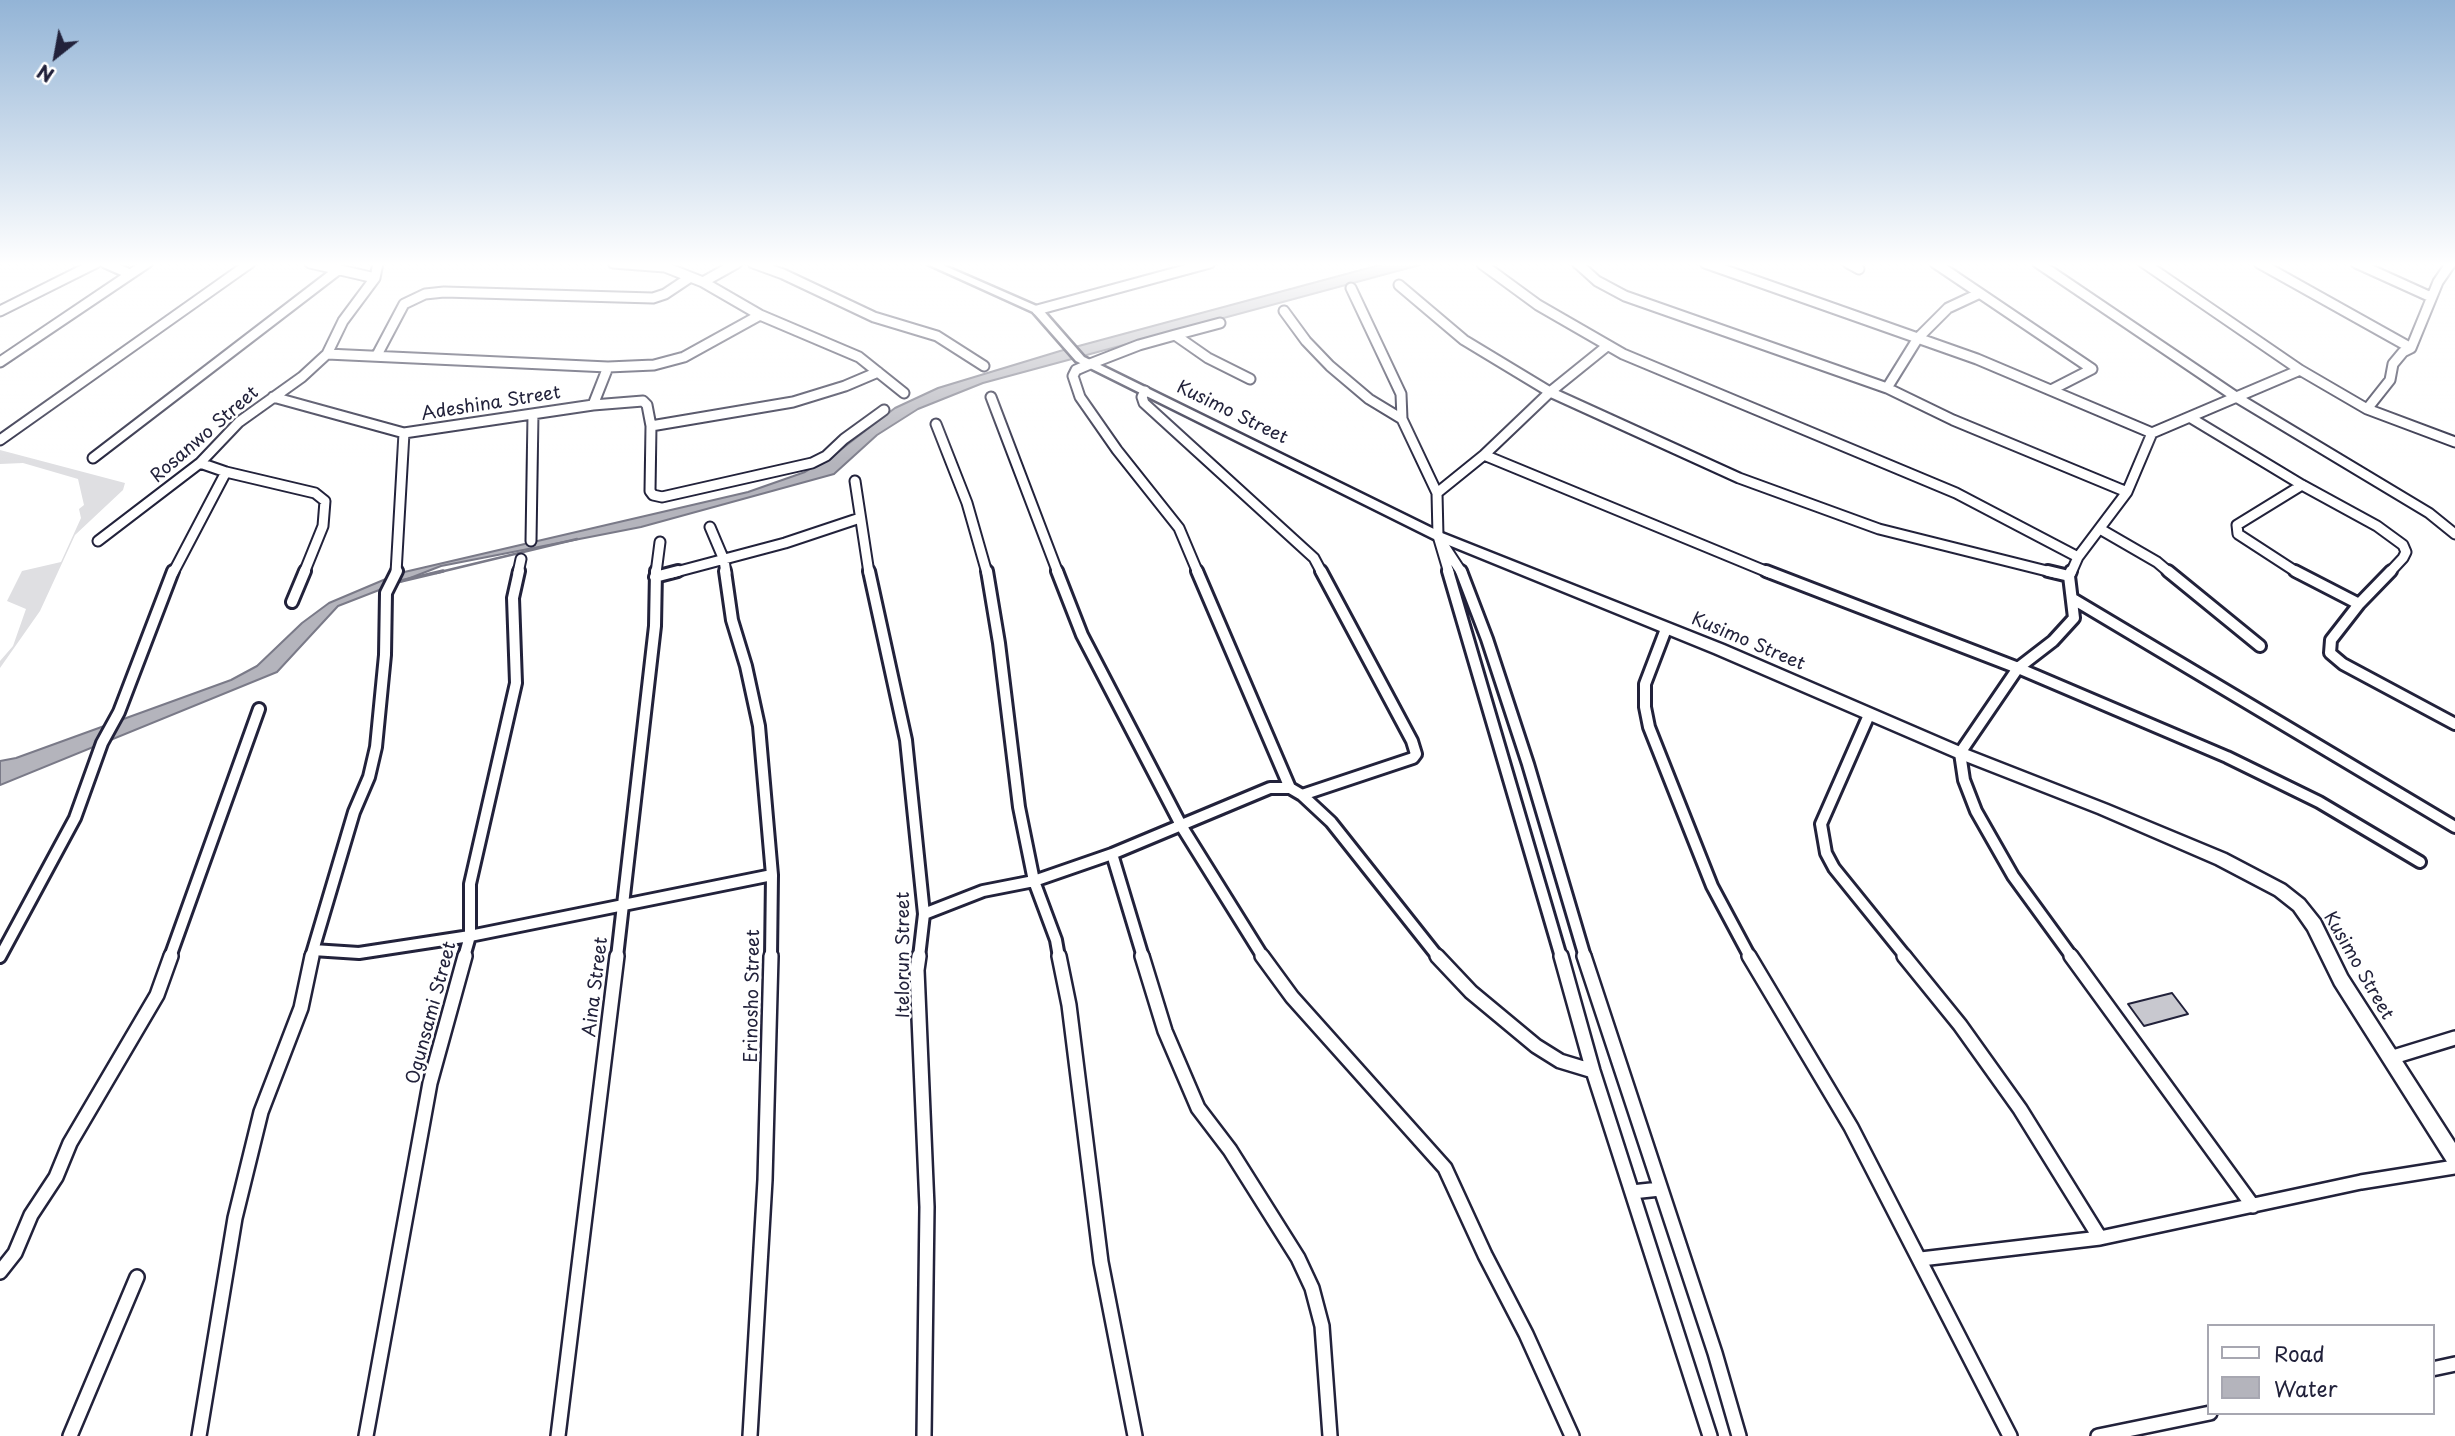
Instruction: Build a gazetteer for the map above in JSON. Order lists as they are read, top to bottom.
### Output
{
  "streets": {
    "street": [
      "Adeshina Street",
      "Kusimo Street",
      "Rosanwo Street",
      "Itelorun Street",
      "Aina Street",
      "Erinosho Street",
      "Ogunsami Street"
    ]
  },
  "crossings": [
    ["Adeshina Street", "Rosanwo Street"]
  ],
  "legend": ["Road", "Water"],
  "north": "bottom left"
}
